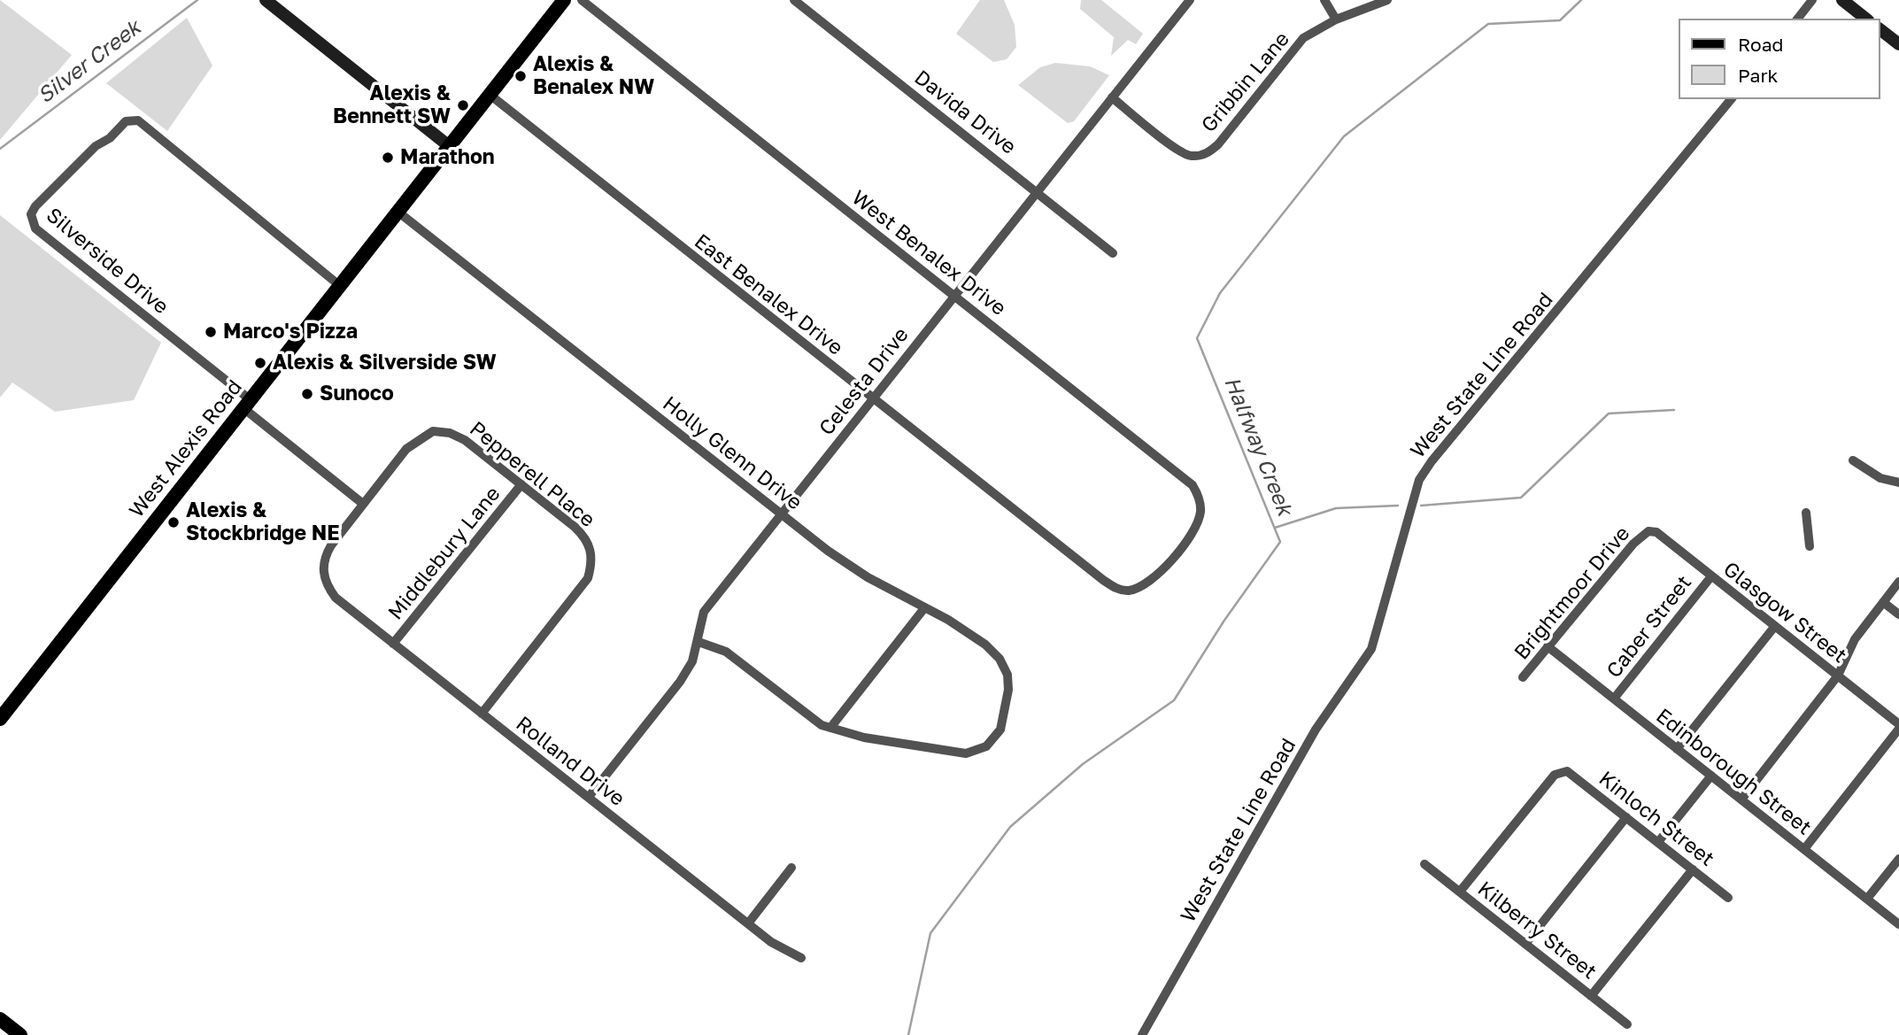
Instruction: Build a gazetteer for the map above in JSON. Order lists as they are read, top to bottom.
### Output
{
  "streets": {
    "main road": ["West Alexis Road"],
    "street": [
      "Gribbin Lane",
      "Davida Drive",
      "West Benalex Drive",
      "Silverside Drive",
      "East Benalex Drive",
      "West State Line Road",
      "Celesta Drive",
      "Holly Glenn Drive",
      "Pepperell Place",
      "Middlebury Lane",
      "Brightmoor Drive",
      "Glasgow Street",
      "Caber Street",
      "Rolland Drive",
      "Edinborough Street",
      "Kinloch Street",
      "Kilberry Street"
    ]
  },
  "crossings": [
    ["Gribbin Lane", "Celesta Drive"],
    ["Davida Drive", "Celesta Drive"],
    ["West Benalex Drive", "East Benalex Drive"],
    ["West Benalex Drive", "Celesta Drive"],
    ["Silverside Drive", "West Alexis Road"],
    ["East Benalex Drive", "Celesta Drive"],
    ["East Benalex Drive", "West Alexis Road"],
    ["Celesta Drive", "Holly Glenn Drive"],
    ["Celesta Drive", "Rolland Drive"],
    ["West Alexis Road", "Holly Glenn Drive"],
    ["Pepperell Place", "Middlebury Lane"],
    ["Pepperell Place", "Rolland Drive"],
    ["Middlebury Lane", "Rolland Drive"],
    ["Brightmoor Drive", "Glasgow Street"],
    ["Brightmoor Drive", "Edinborough Street"],
    ["Glasgow Street", "Caber Street"],
    ["Caber Street", "Edinborough Street"],
    ["Kinloch Street", "Kilberry Street"]
  ],
  "water": ["Silver Creek", "Halfway Creek"],
  "places": [
    "Alexis & Benalex NW",
    "Alexis & Bennett SW",
    "Marathon",
    "Marco's Pizza",
    "Alexis & Silverside SW",
    "Sunoco",
    "Alexis & Stockbridge NE"
  ],
  "legend": ["Road", "Park"]
}
